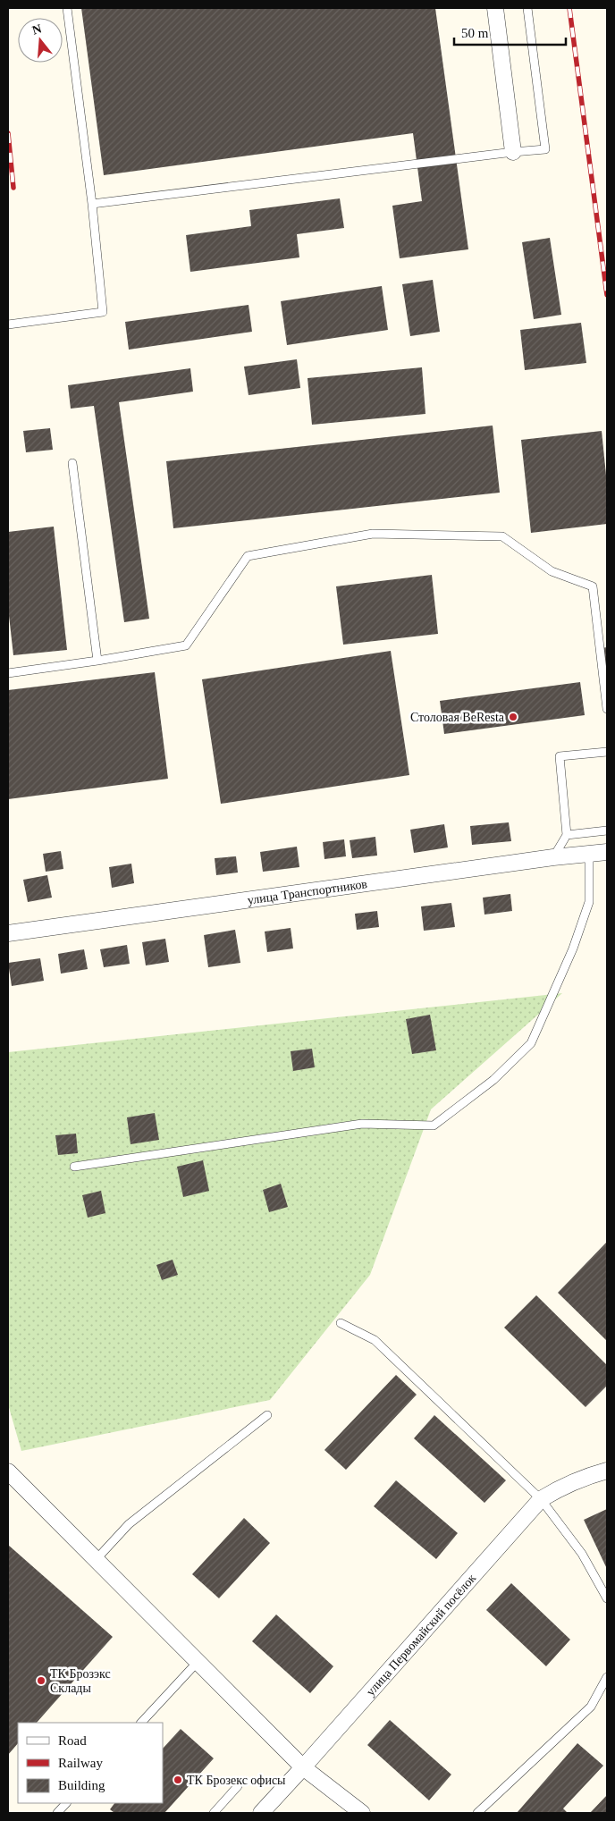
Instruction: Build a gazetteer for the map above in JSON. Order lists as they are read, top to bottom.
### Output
{
  "streets": {
    "street": ["улица Транспортников", "улица Первомайский посёлок"]
  },
  "places": ["Столовая BeResta", "ТК Брозэкс Склады", "ТК Брозекс офисы"],
  "legend": ["Road", "Railway", "Building"],
  "scale_bar": "50 m",
  "north": "top"
}
